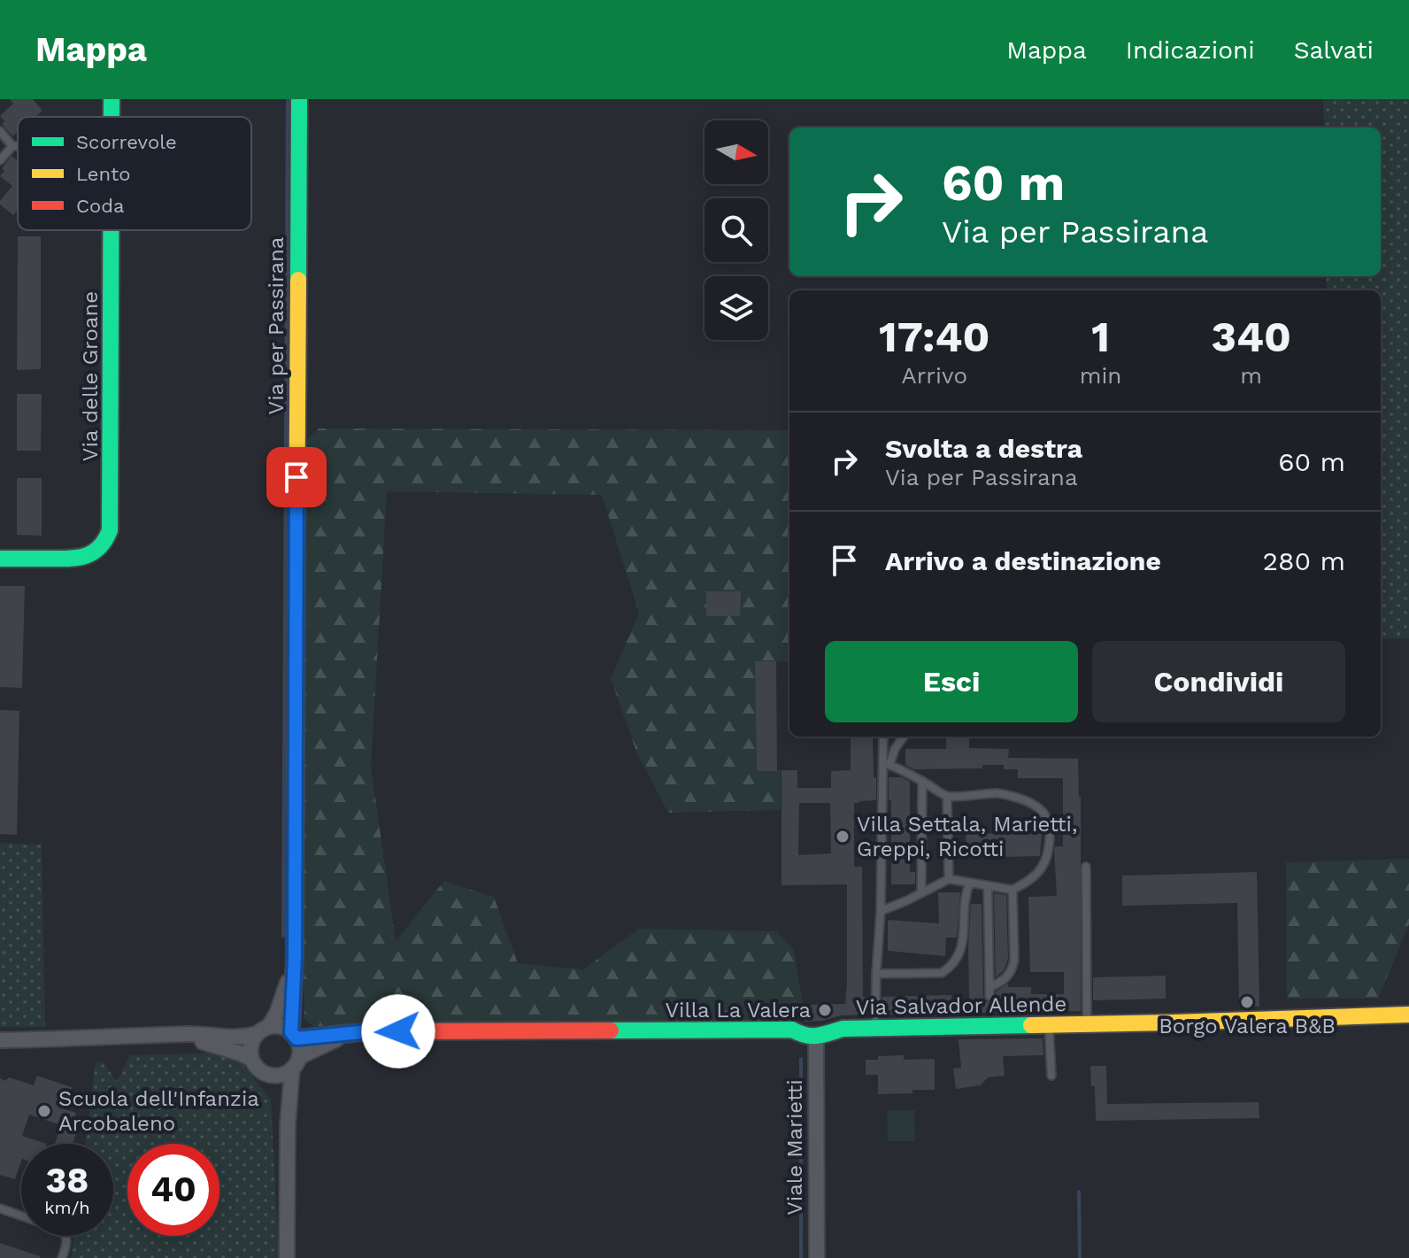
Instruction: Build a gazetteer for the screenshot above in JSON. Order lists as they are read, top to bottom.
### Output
{
  "streets": {
    "street": [
      "Via per Passirana",
      "Via delle Groane",
      "Via Salvador Allende",
      "Viale Marietti"
    ]
  },
  "crossings": [
    ["Via per Passirana", "Via Salvador Allende"],
    ["Via Salvador Allende", "Viale Marietti"]
  ],
  "places": [
    "Villa Settala, Marietti, Greppi, Ricotti",
    "Borgo Valera B&B",
    "Villa La Valera",
    "Scuola dell'Infanzia Arcobaleno"
  ],
  "legend": ["Scorrevole", "Lento", "Coda"],
  "north": "right",
  "page": {
    "header": "Mappa",
    "nav": ["Mappa", "Indicazioni", "Salvati"],
    "turn": ["60 m", "Via per Passirana"],
    "eta": [
      "17:40",
      "Arrivo",
      "1",
      "min",
      "340",
      "m"
    ],
    "list": [
      {
        "name": "Svolta a destra",
        "note": "Via per Passirana",
        "value": "60 m"
      },
      {
        "name": "Arrivo a destinazione",
        "value": "280 m"
      }
    ],
    "buttons": ["Esci", "Condividi"],
    "speed": "38 km/h",
    "limit": "40"
  }
}
